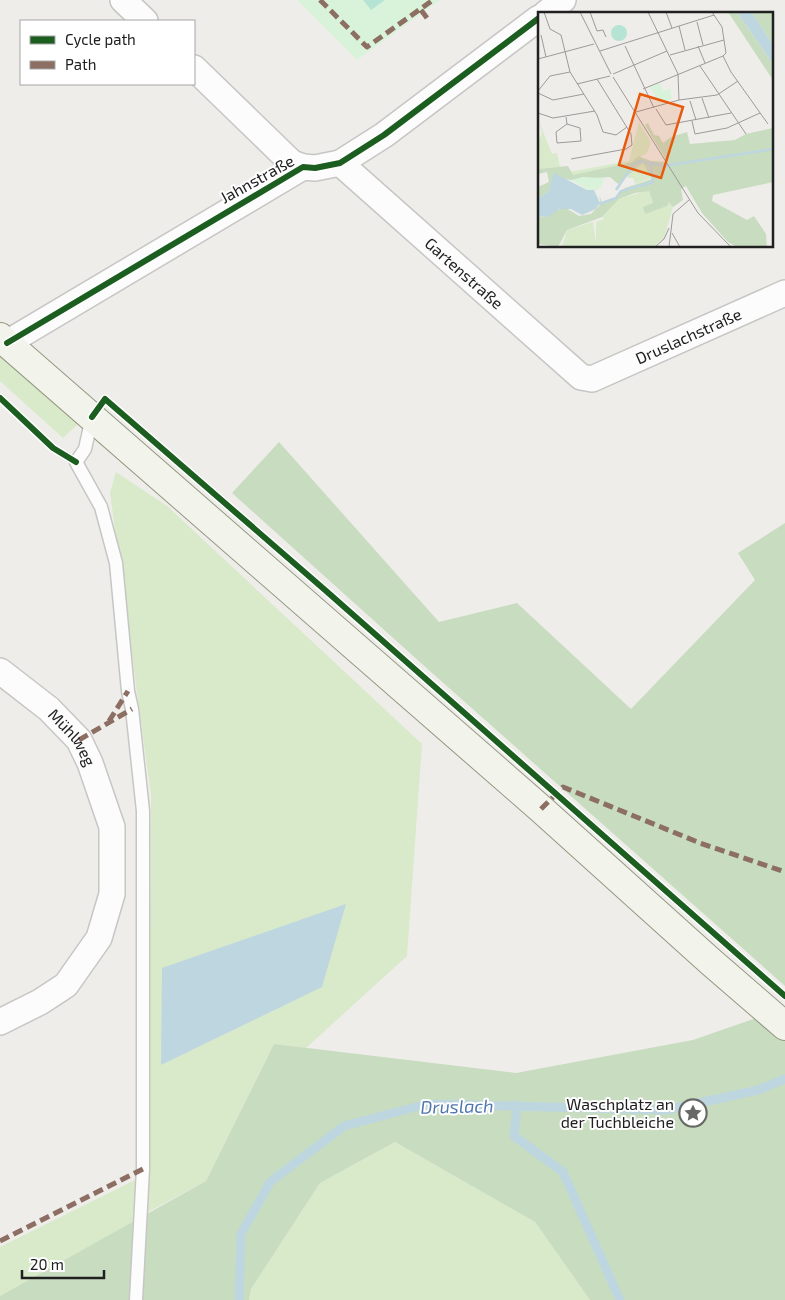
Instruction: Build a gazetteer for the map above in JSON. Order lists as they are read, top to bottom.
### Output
{
  "streets": {
    "street": [
      "Jahnstraße",
      "Gartenstraße",
      "Druslachstraße",
      "Mühlweg"
    ]
  },
  "crossings": [
    ["Jahnstraße", "Gartenstraße"],
    ["Gartenstraße", "Druslachstraße"]
  ],
  "water": ["Druslach"],
  "places": {
    "place": ["Waschplatz an der Tuchbleiche"]
  },
  "legend": ["Cycle path", "Path"],
  "scale_bar": "20 m"
}
